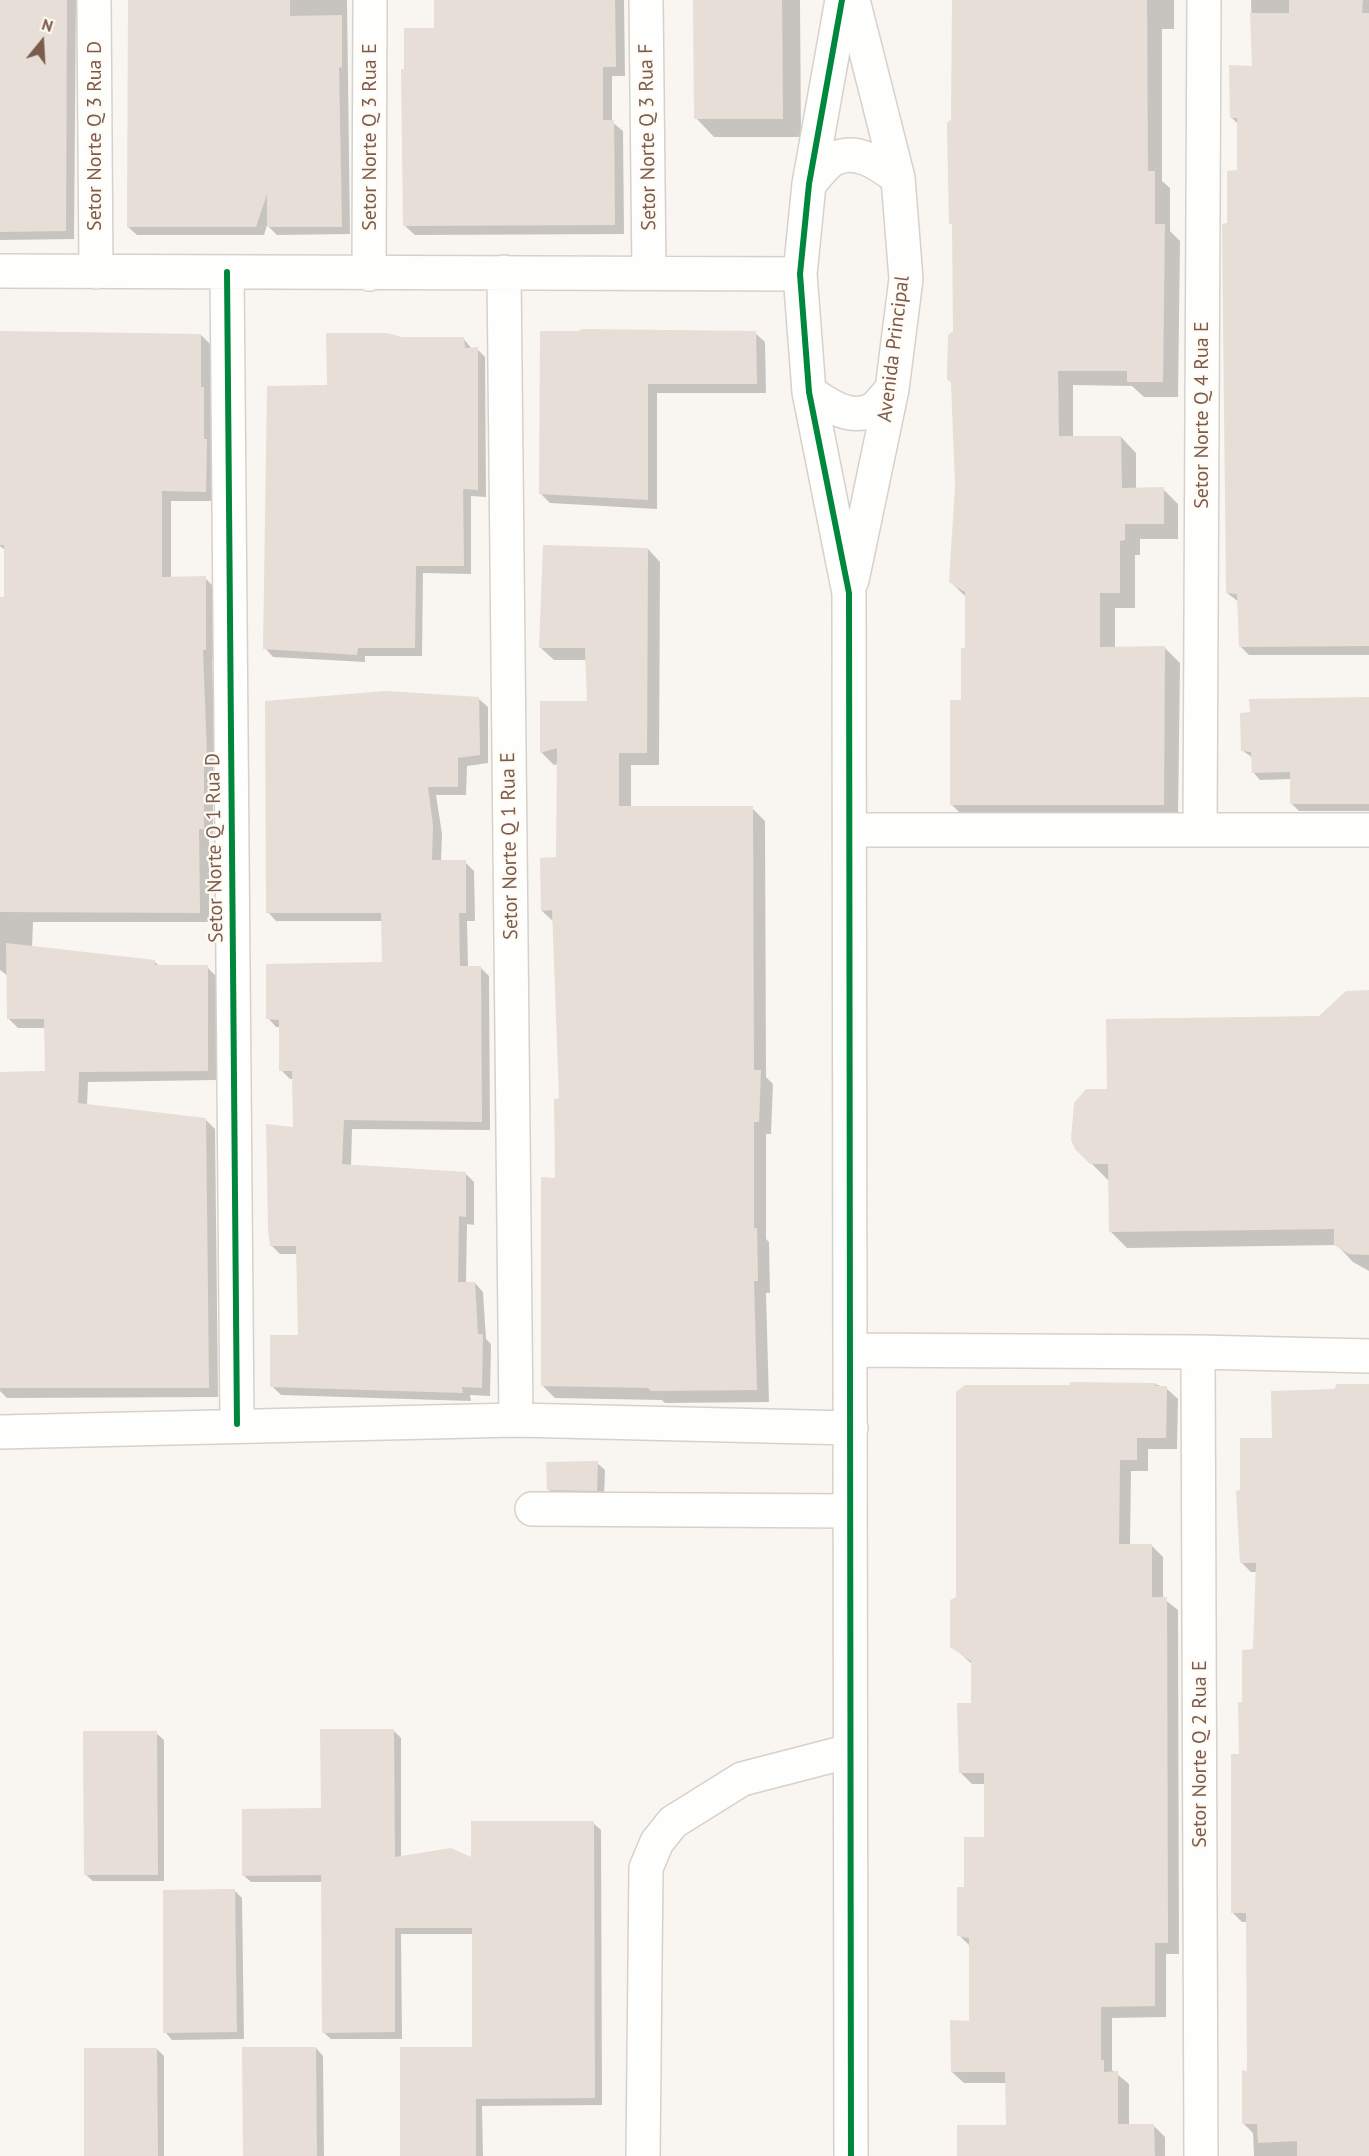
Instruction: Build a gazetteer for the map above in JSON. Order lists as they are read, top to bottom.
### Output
{
  "streets": {
    "street": [
      "Setor Norte Q 3 Rua D",
      "Setor Norte Q 3 Rua E",
      "Setor Norte Q 3 Rua F",
      "Avenida Principal",
      "Setor Norte Q 4 Rua E",
      "Setor Norte Q 1 Rua E",
      "Setor Norte Q 1 Rua D",
      "Setor Norte Q 2 Rua E"
    ]
  },
  "north": "top"
}
